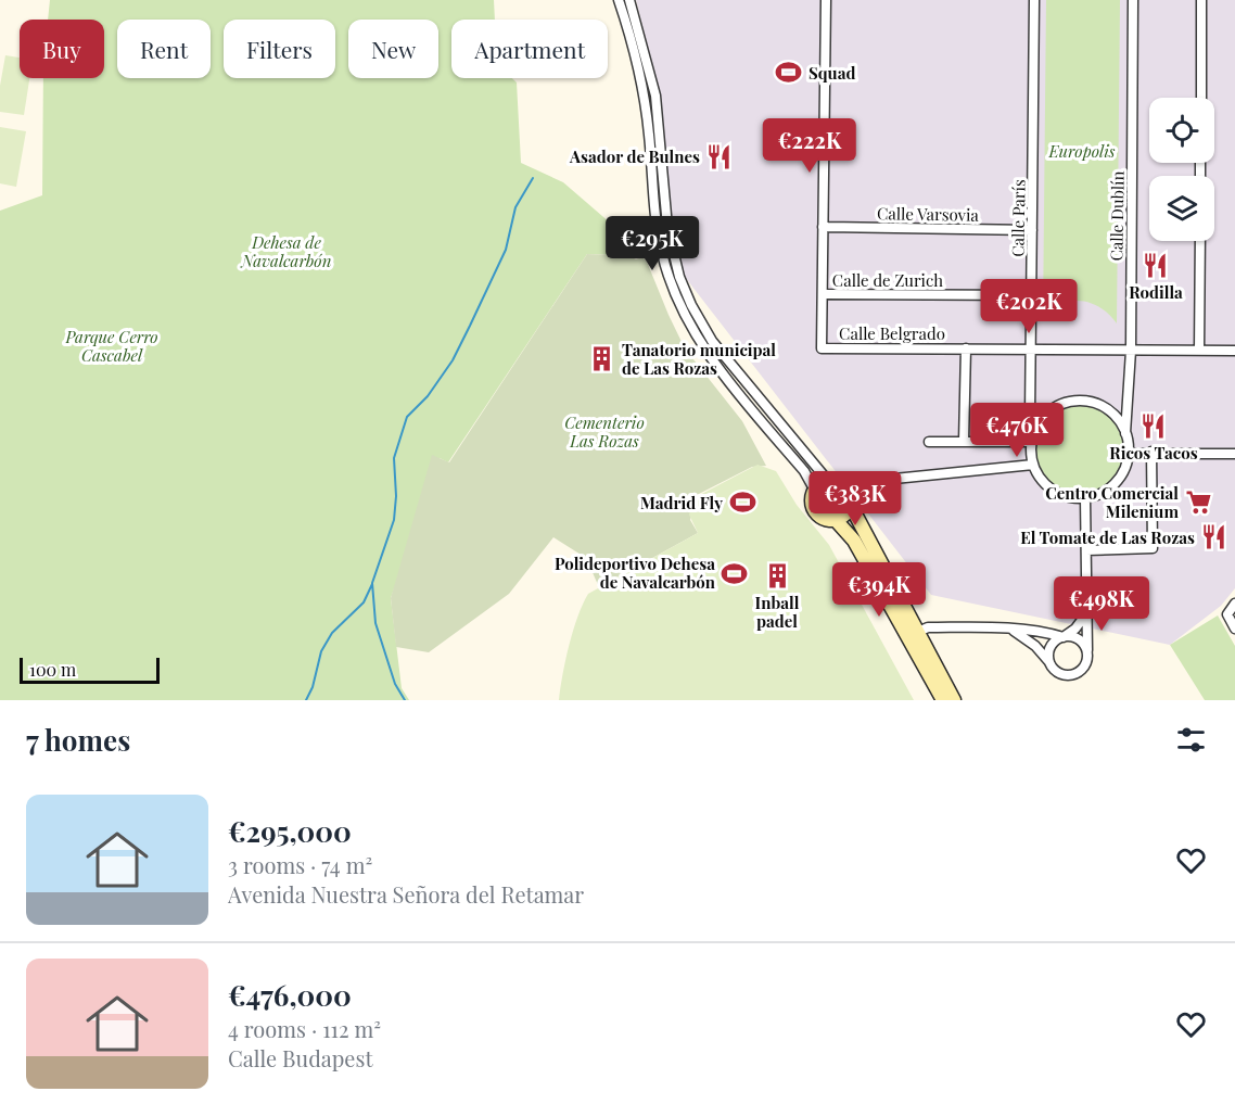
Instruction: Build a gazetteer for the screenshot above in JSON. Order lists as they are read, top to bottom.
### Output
{
  "streets": {
    "street": [
      "Calle Varsovia",
      "Calle Dublín",
      "Calle París",
      "Calle de Zurich",
      "Calle Belgrado"
    ]
  },
  "crossings": [
    ["Calle Varsovia", "Calle París"],
    ["Calle Dublín", "Calle París"],
    ["Calle Dublín", "Calle Belgrado"],
    ["Calle París", "Calle de Zurich"],
    ["Calle París", "Calle Belgrado"],
    ["Calle de Zurich", "Calle Belgrado"]
  ],
  "parks": [
    "Europolis",
    "Dehesa de Navalcarbón",
    "Parque Cerro Cascabel",
    "Cementerio Las Rozas"
  ],
  "places": {
    "sports": ["Squad", "Madrid Fly", "Polideportivo Dehesa de Navalcarbón"],
    "restaurant": [
      "Asador de Bulnes",
      "Rodilla",
      "Ricos Tacos",
      "El Tomate de Las Rozas"
    ],
    "building": ["Tanatorio municipal de Las Rozas", "Inball padel"],
    "supermarket": ["Centro Comercial Milenium"]
  },
  "scale_bar": "100 m",
  "page": {
    "chip": [
      "Buy",
      "Rent",
      "Filters",
      "New",
      "Apartment"
    ],
    "price": [
      "€222K",
      "€295K",
      "€202K",
      "€476K",
      "€383K",
      "€394K",
      "€498K"
    ],
    "scale": "100 m",
    "heading": "7 homes",
    "list": [
      {
        "name": "€295,000",
        "note": "3 rooms · 74 m² · Avenida Nuestra Señora del Retamar"
      },
      {
        "name": "€476,000",
        "note": "4 rooms · 112 m² · Calle Budapest"
      }
    ]
  }
}
